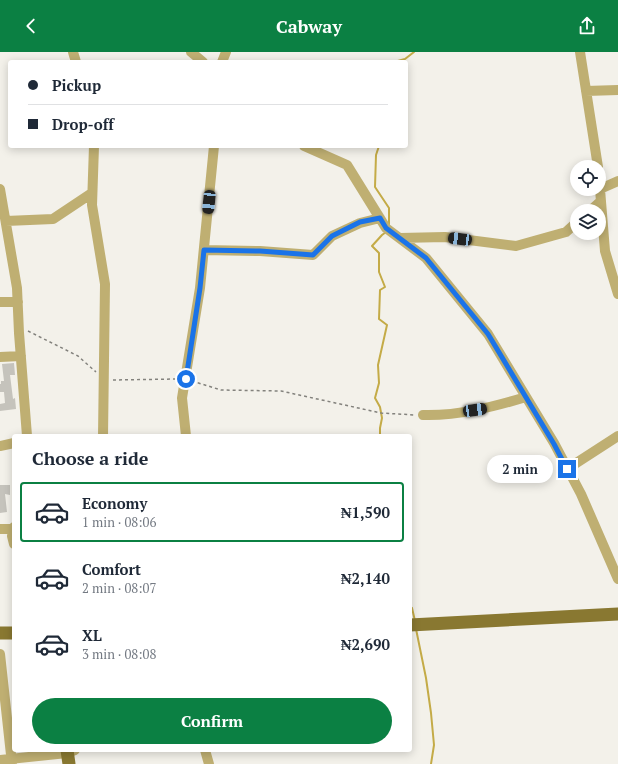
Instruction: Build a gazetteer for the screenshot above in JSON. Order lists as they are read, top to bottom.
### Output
{
  "page": {
    "header": "Cabway",
    "banner": ["Pickup", "Drop-off"],
    "heading": "Choose a ride",
    "bubble": "2 min",
    "list": [
      {
        "name": "Economy",
        "note": "1 min · 08:06",
        "value": "₦1,590"
      },
      {
        "name": "Comfort",
        "note": "2 min · 08:07",
        "value": "₦2,140"
      },
      {
        "name": "XL",
        "note": "3 min · 08:08",
        "value": "₦2,690"
      }
    ],
    "buttons": "Confirm"
  }
}
